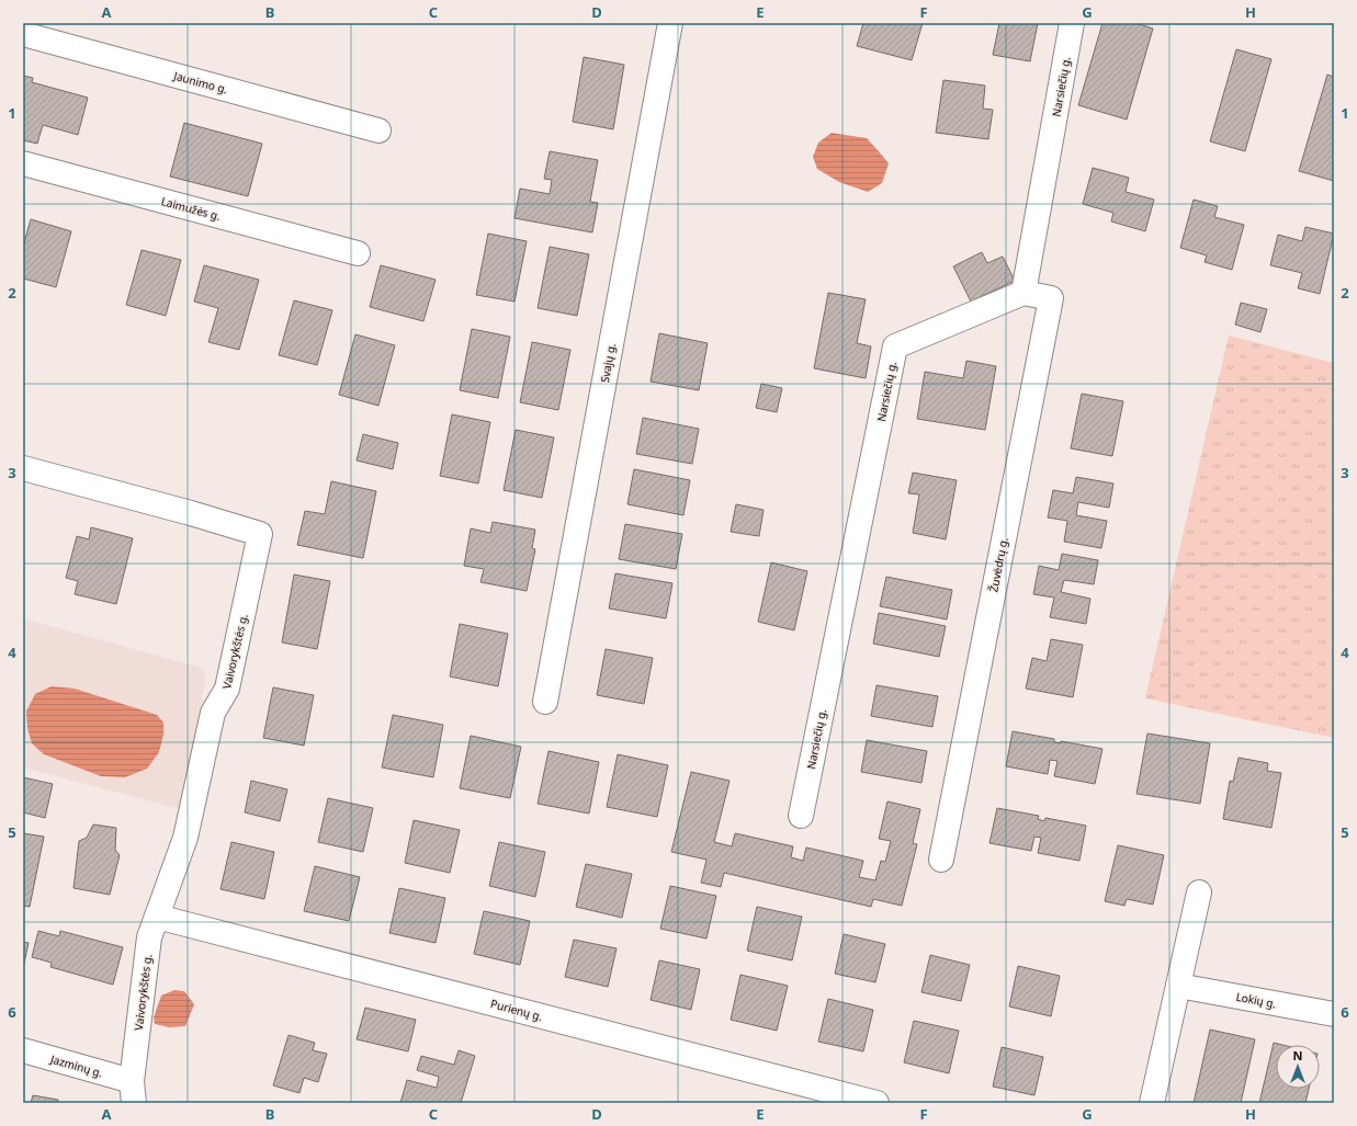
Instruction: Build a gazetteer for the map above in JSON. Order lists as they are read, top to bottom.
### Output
{
  "streets": {
    "street": [
      "Jaunimo g.",
      "Narsiečių g.",
      "Laimužės g.",
      "Svajų g.",
      "Žuvėdrų g.",
      "Vaivorykštės g.",
      "Lokių g.",
      "Purienų g.",
      "Jazminų g."
    ]
  },
  "crossings": [
    ["Narsiečių g.", "Žuvėdrų g."],
    ["Vaivorykštės g.", "Purienų g."],
    ["Vaivorykštės g.", "Jazminų g."]
  ],
  "north": "top",
  "grid": {
    "columns": [
      "A",
      "B",
      "C",
      "D",
      "E",
      "F",
      "G",
      "H"
    ],
    "rows": [
      "1",
      "2",
      "3",
      "4",
      "5",
      "6"
    ]
  }
}
